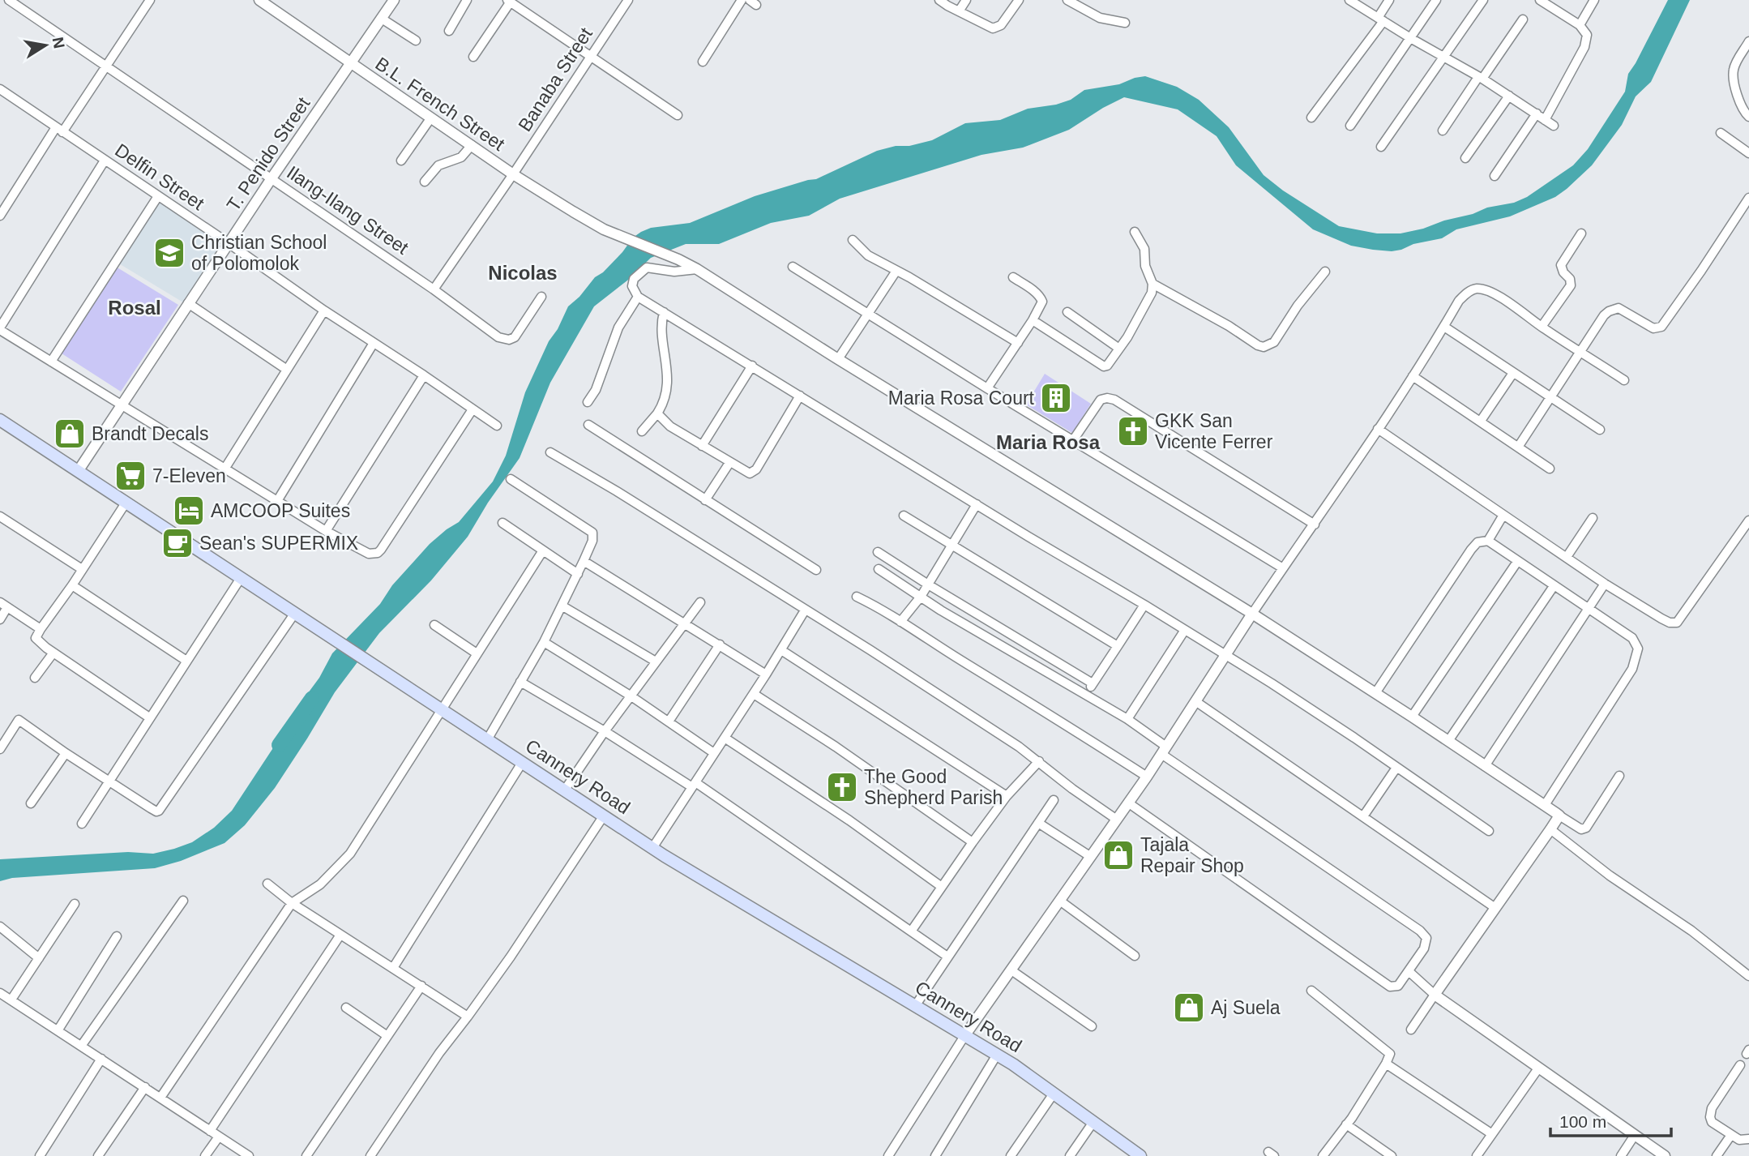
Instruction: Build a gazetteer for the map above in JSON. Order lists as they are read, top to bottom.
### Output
{
  "streets": {
    "main road": ["Cannery Road"],
    "street": [
      "Banaba Street",
      "B.L. French Street",
      "T. Penido Street",
      "Delfin Street",
      "Ilang-Ilang Street"
    ]
  },
  "crossings": [
    ["Banaba Street", "B.L. French Street"],
    ["Banaba Street", "Ilang-Ilang Street"],
    ["B.L. French Street", "T. Penido Street"],
    ["T. Penido Street", "Delfin Street"],
    ["T. Penido Street", "Ilang-Ilang Street"],
    ["T. Penido Street", "Cannery Road"]
  ],
  "districts": ["Nicolas", "Rosal", "Maria Rosa"],
  "places": {
    "school or university": ["Christian School of Polomolok"],
    "building": ["Maria Rosa Court"],
    "church": ["GKK San Vicente Ferrer", "The Good Shepherd Parish"],
    "shop": ["Brandt Decals", "Tajala Repair Shop", "Aj Suela"],
    "supermarket": ["7-Eleven"],
    "hotel": ["AMCOOP Suites"],
    "cafe": ["Sean's SUPERMIX"]
  },
  "scale_bar": "100 m",
  "north": "right"
}
